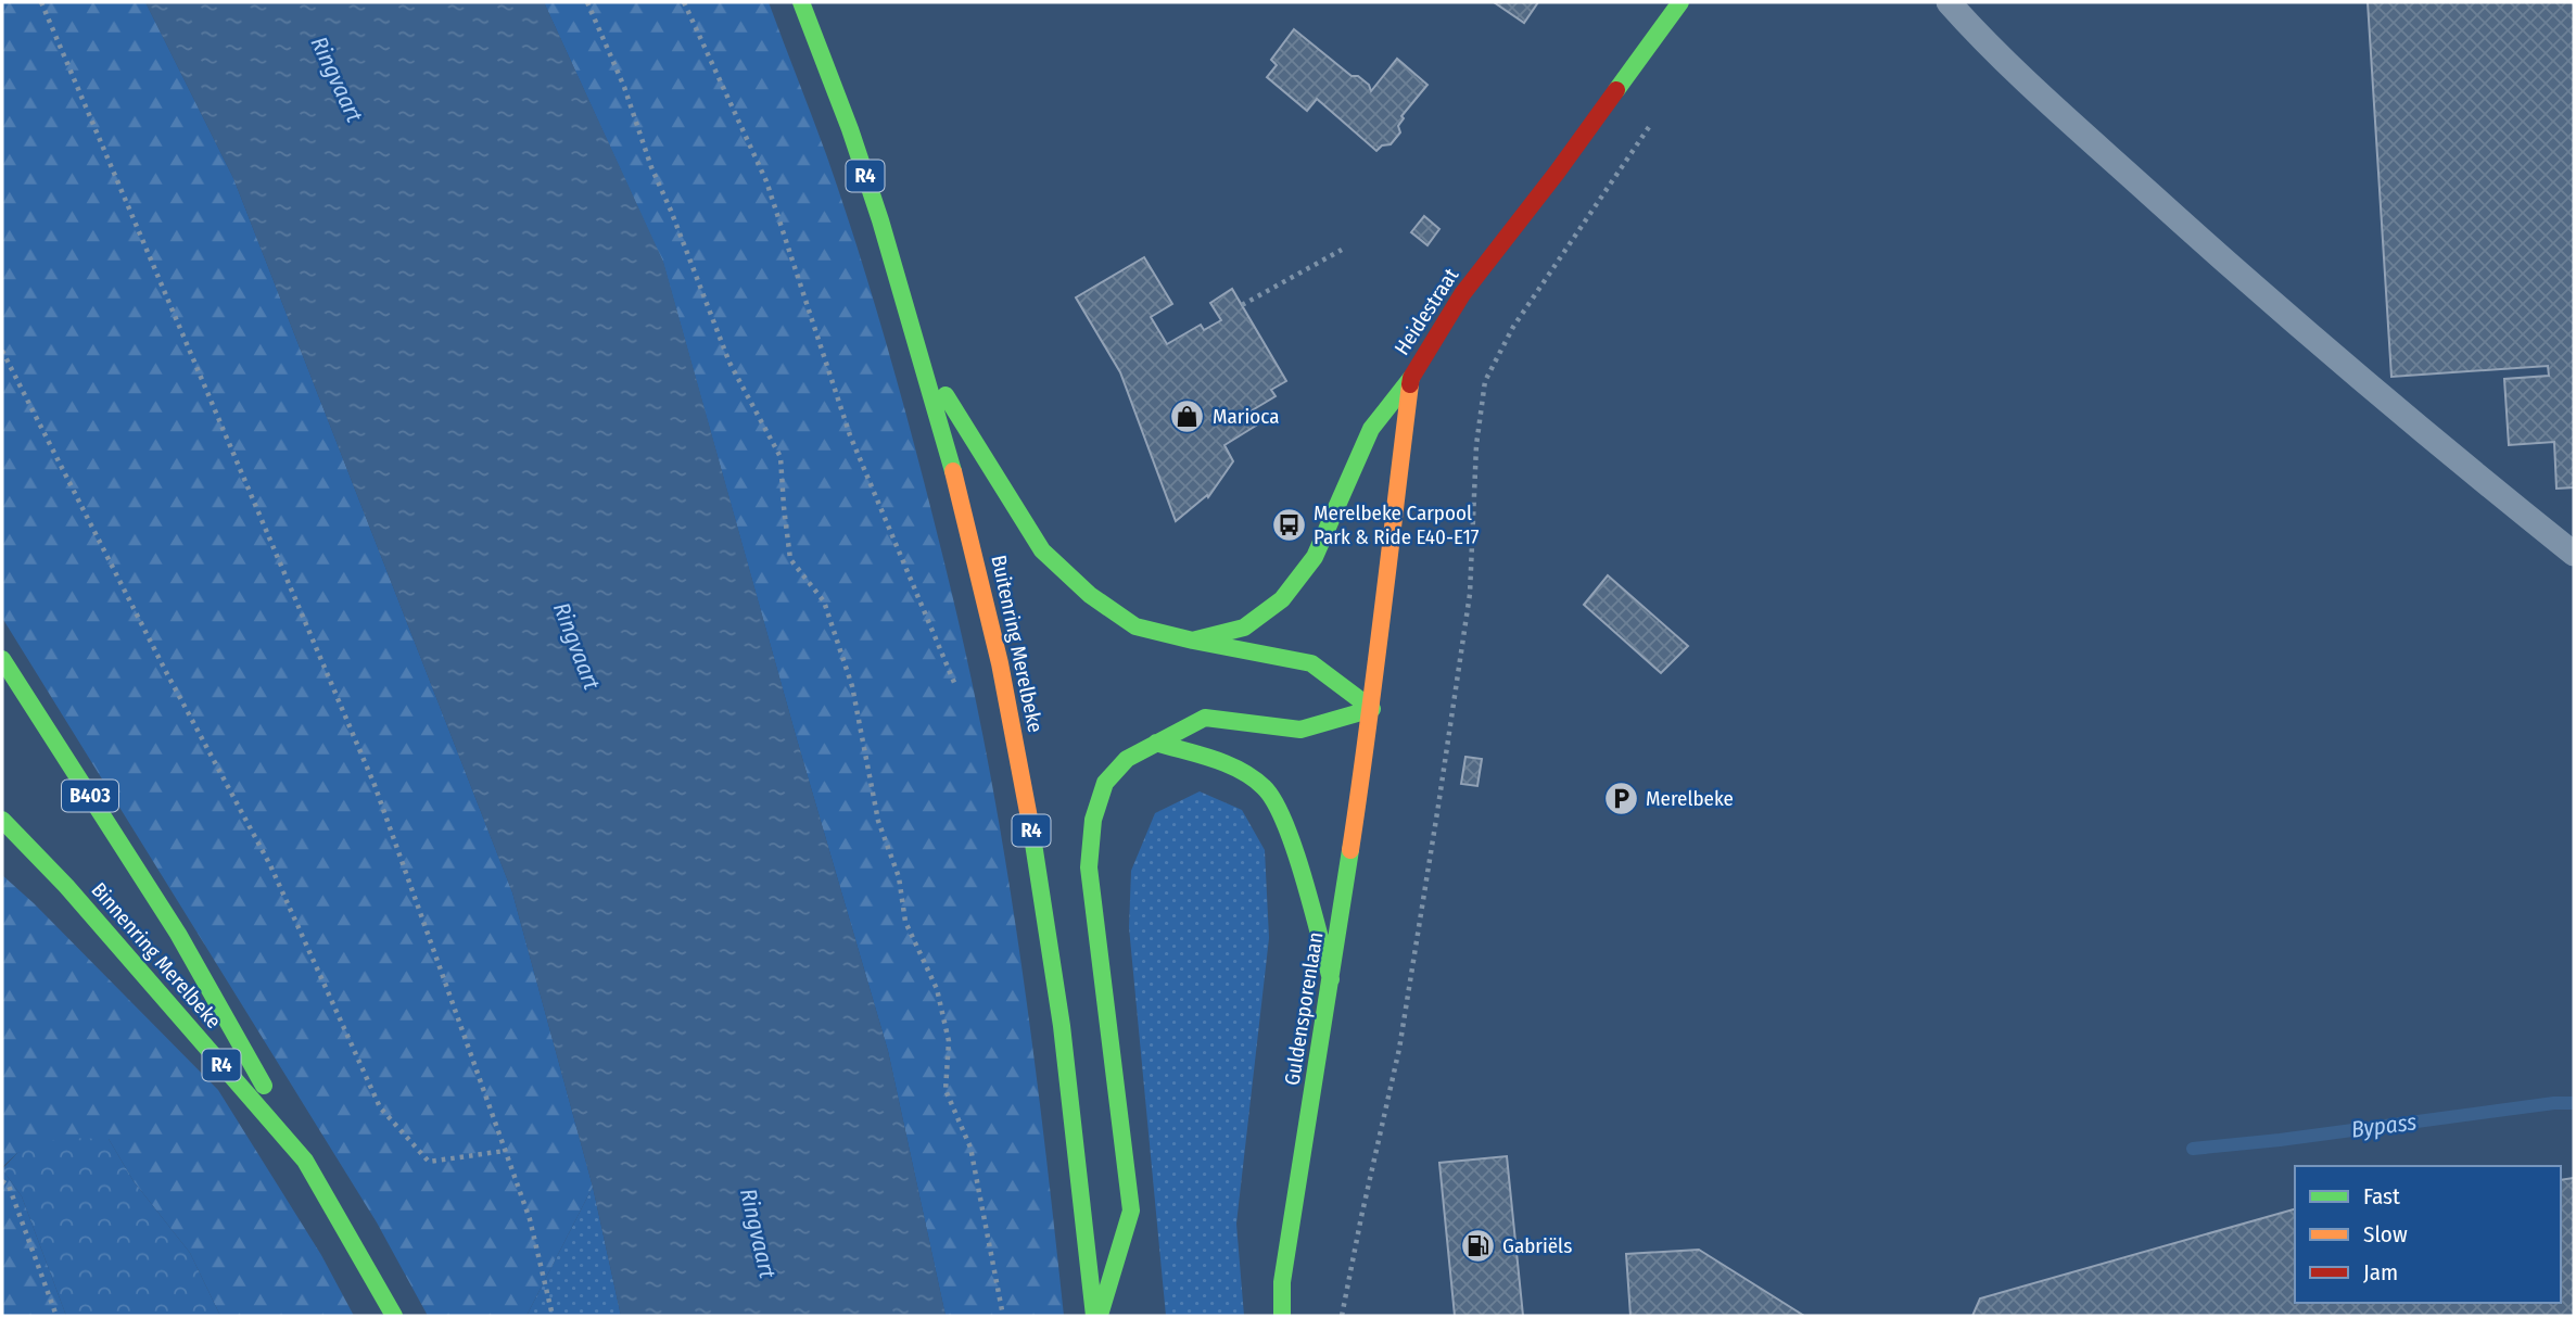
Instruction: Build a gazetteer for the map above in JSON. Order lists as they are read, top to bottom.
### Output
{
  "streets": {
    "main road": [
      "R4",
      "Heidestraat",
      "Buitenring Merelbeke",
      "B403",
      "Binnenring Merelbeke",
      "Guldensporenlaan"
    ]
  },
  "crossings": [
    ["Heidestraat", "Guldensporenlaan"],
    ["B403", "Binnenring Merelbeke"]
  ],
  "water": ["Ringvaart", "Bypass"],
  "places": {
    "shop": ["Marioca"],
    "bus stop": ["Merelbeke Carpool Park & Ride E40-E17"],
    "parking": ["Merelbeke"],
    "fuel station": ["Gabriëls"]
  },
  "legend": ["Fast", "Slow", "Jam"]
}
